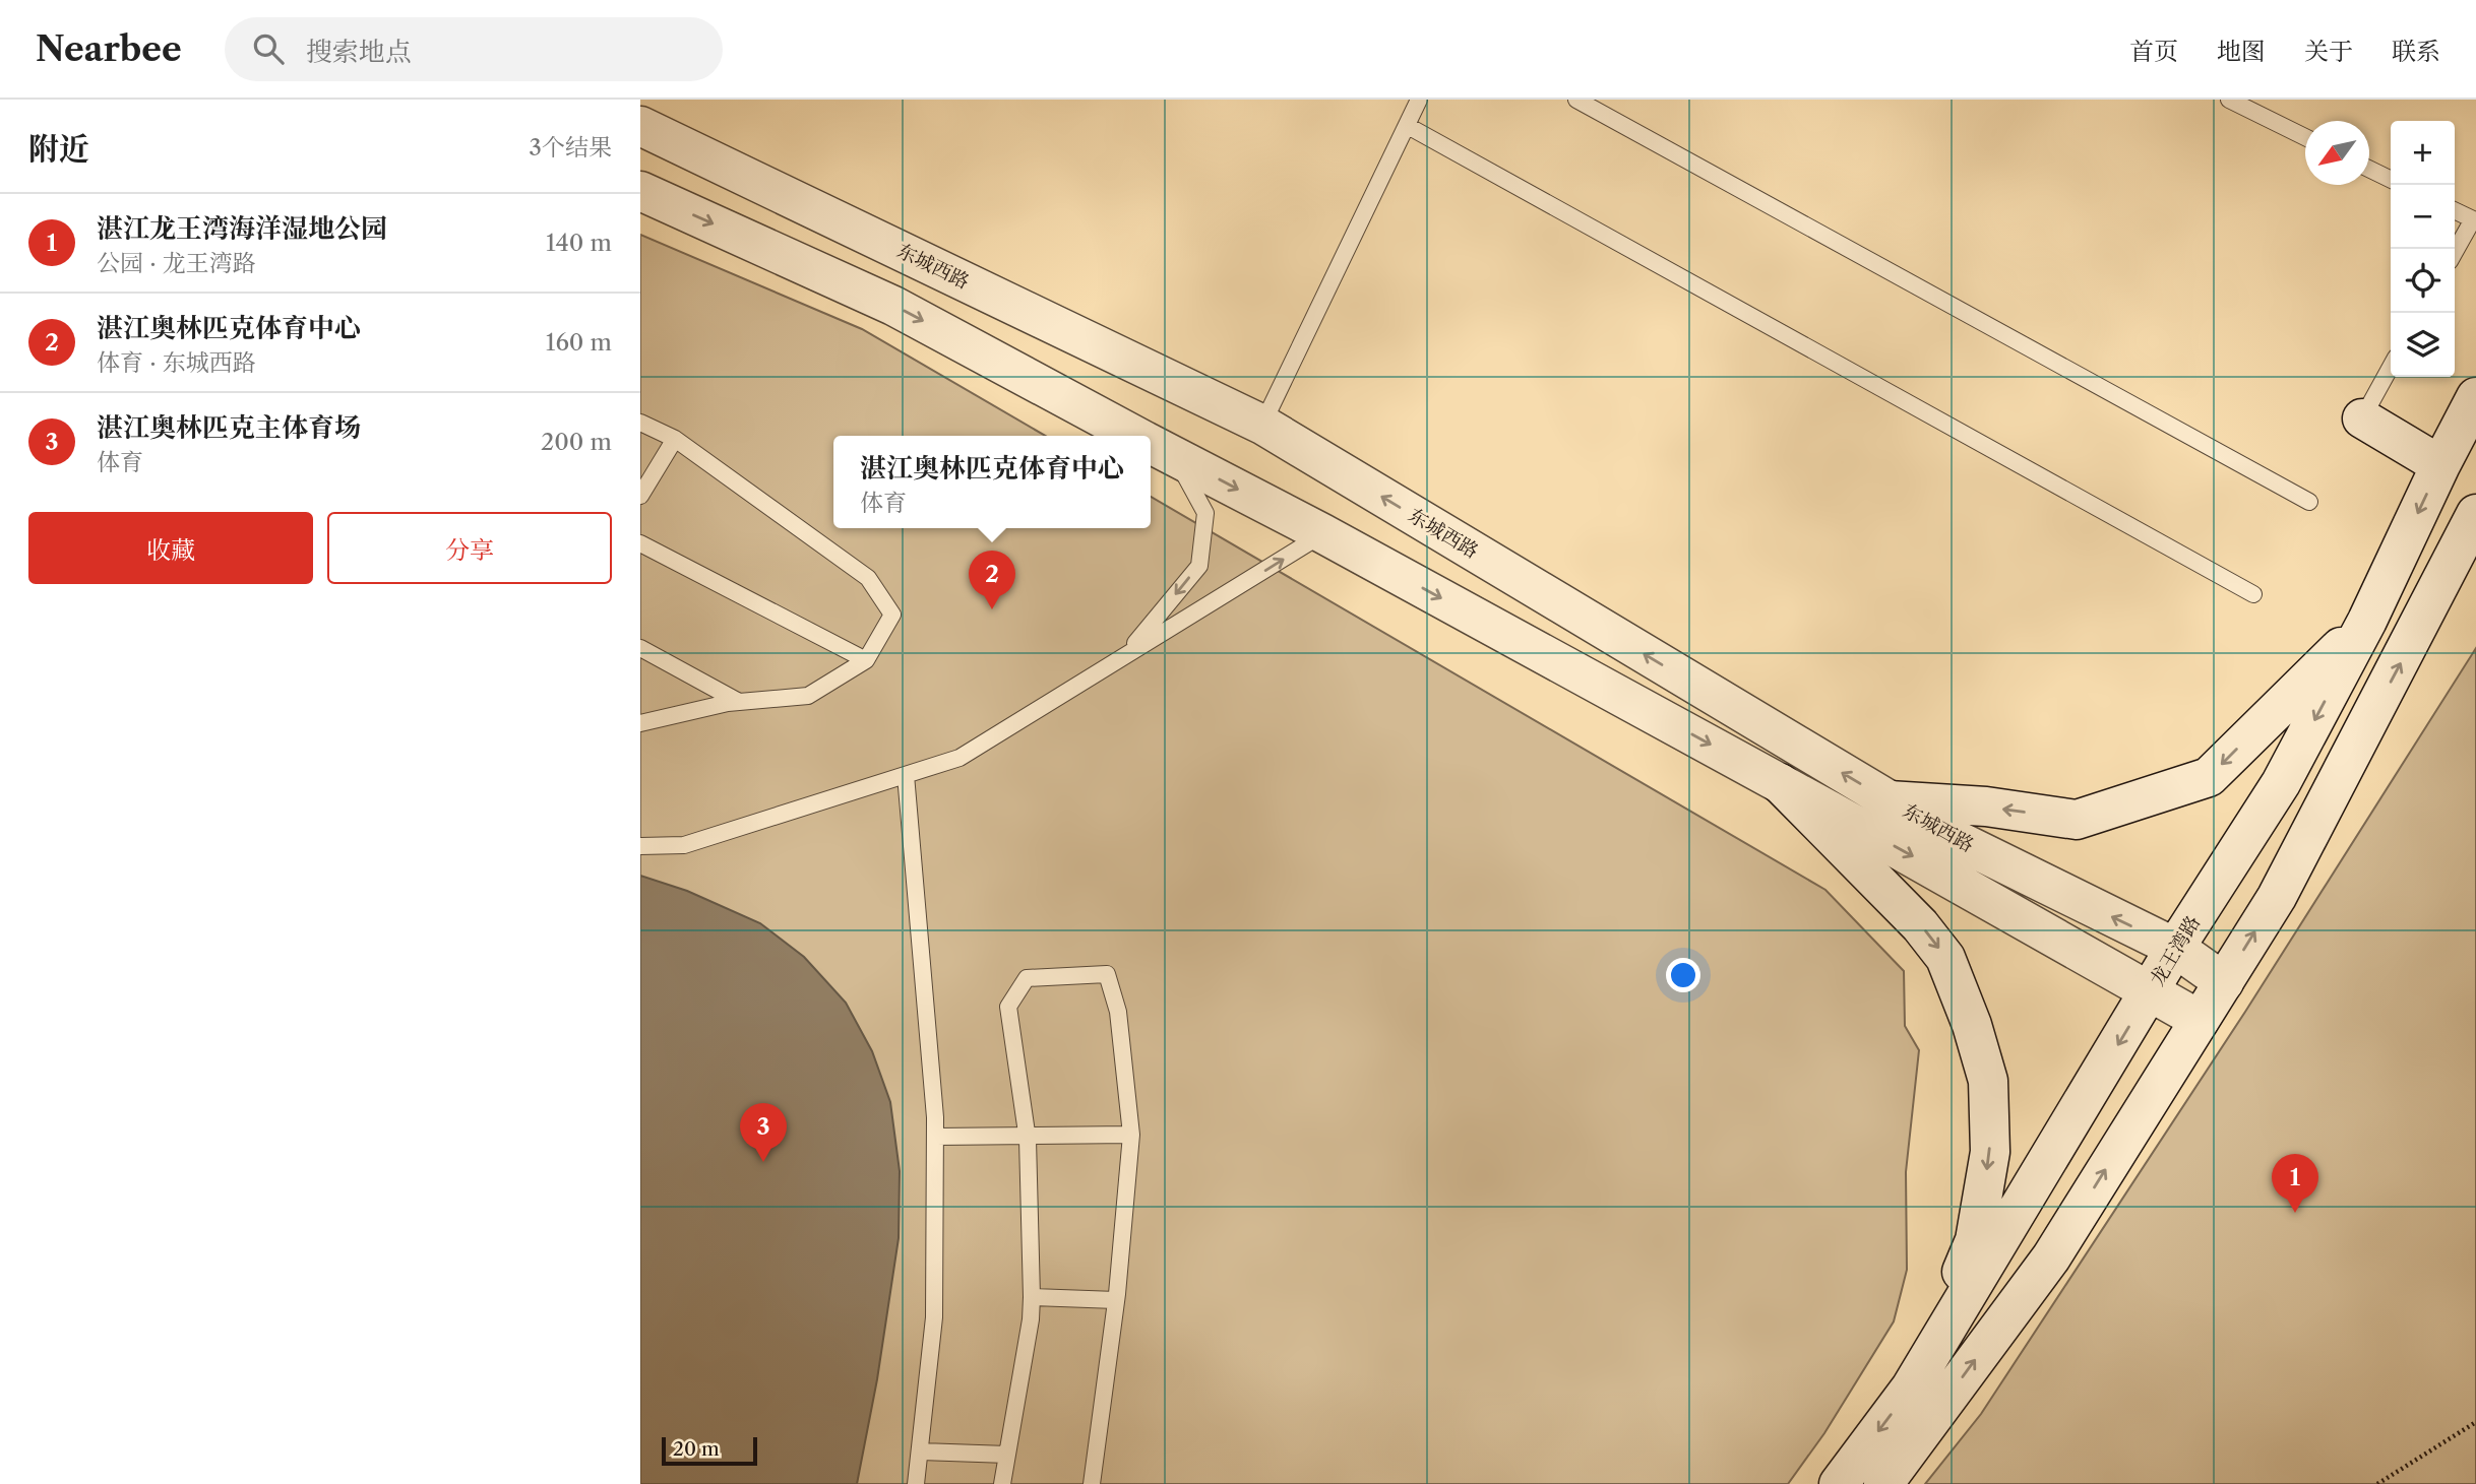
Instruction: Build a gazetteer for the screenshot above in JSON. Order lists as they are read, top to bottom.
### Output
{
  "streets": {
    "main road": ["东城西路", "龙王湾路"]
  },
  "crossings": [
    ["东城西路", "龙王湾路"]
  ],
  "scale_bar": "20 m",
  "north": "bottom left",
  "page": {
    "header": "Nearbee",
    "search": "搜索地点",
    "nav": [
      "首页",
      "地图",
      "关于",
      "联系"
    ],
    "heading": ["附近", "3个结果"],
    "map_buttons": ["+", "−"],
    "list": [
      {
        "mark": "1",
        "name": "湛江龙王湾海洋湿地公园",
        "note": "公园 · 龙王湾路",
        "value": "140 m"
      },
      {
        "mark": "2",
        "name": "湛江奥林匹克体育中心",
        "note": "体育 · 东城西路",
        "value": "160 m"
      },
      {
        "mark": "3",
        "name": "湛江奥林匹克主体育场",
        "note": "体育",
        "value": "200 m"
      }
    ],
    "popup": ["湛江奥林匹克体育中心", "体育"],
    "buttons": ["收藏", "分享"],
    "pins": ["2", "3", "1"],
    "scale": "20 m"
  }
}
